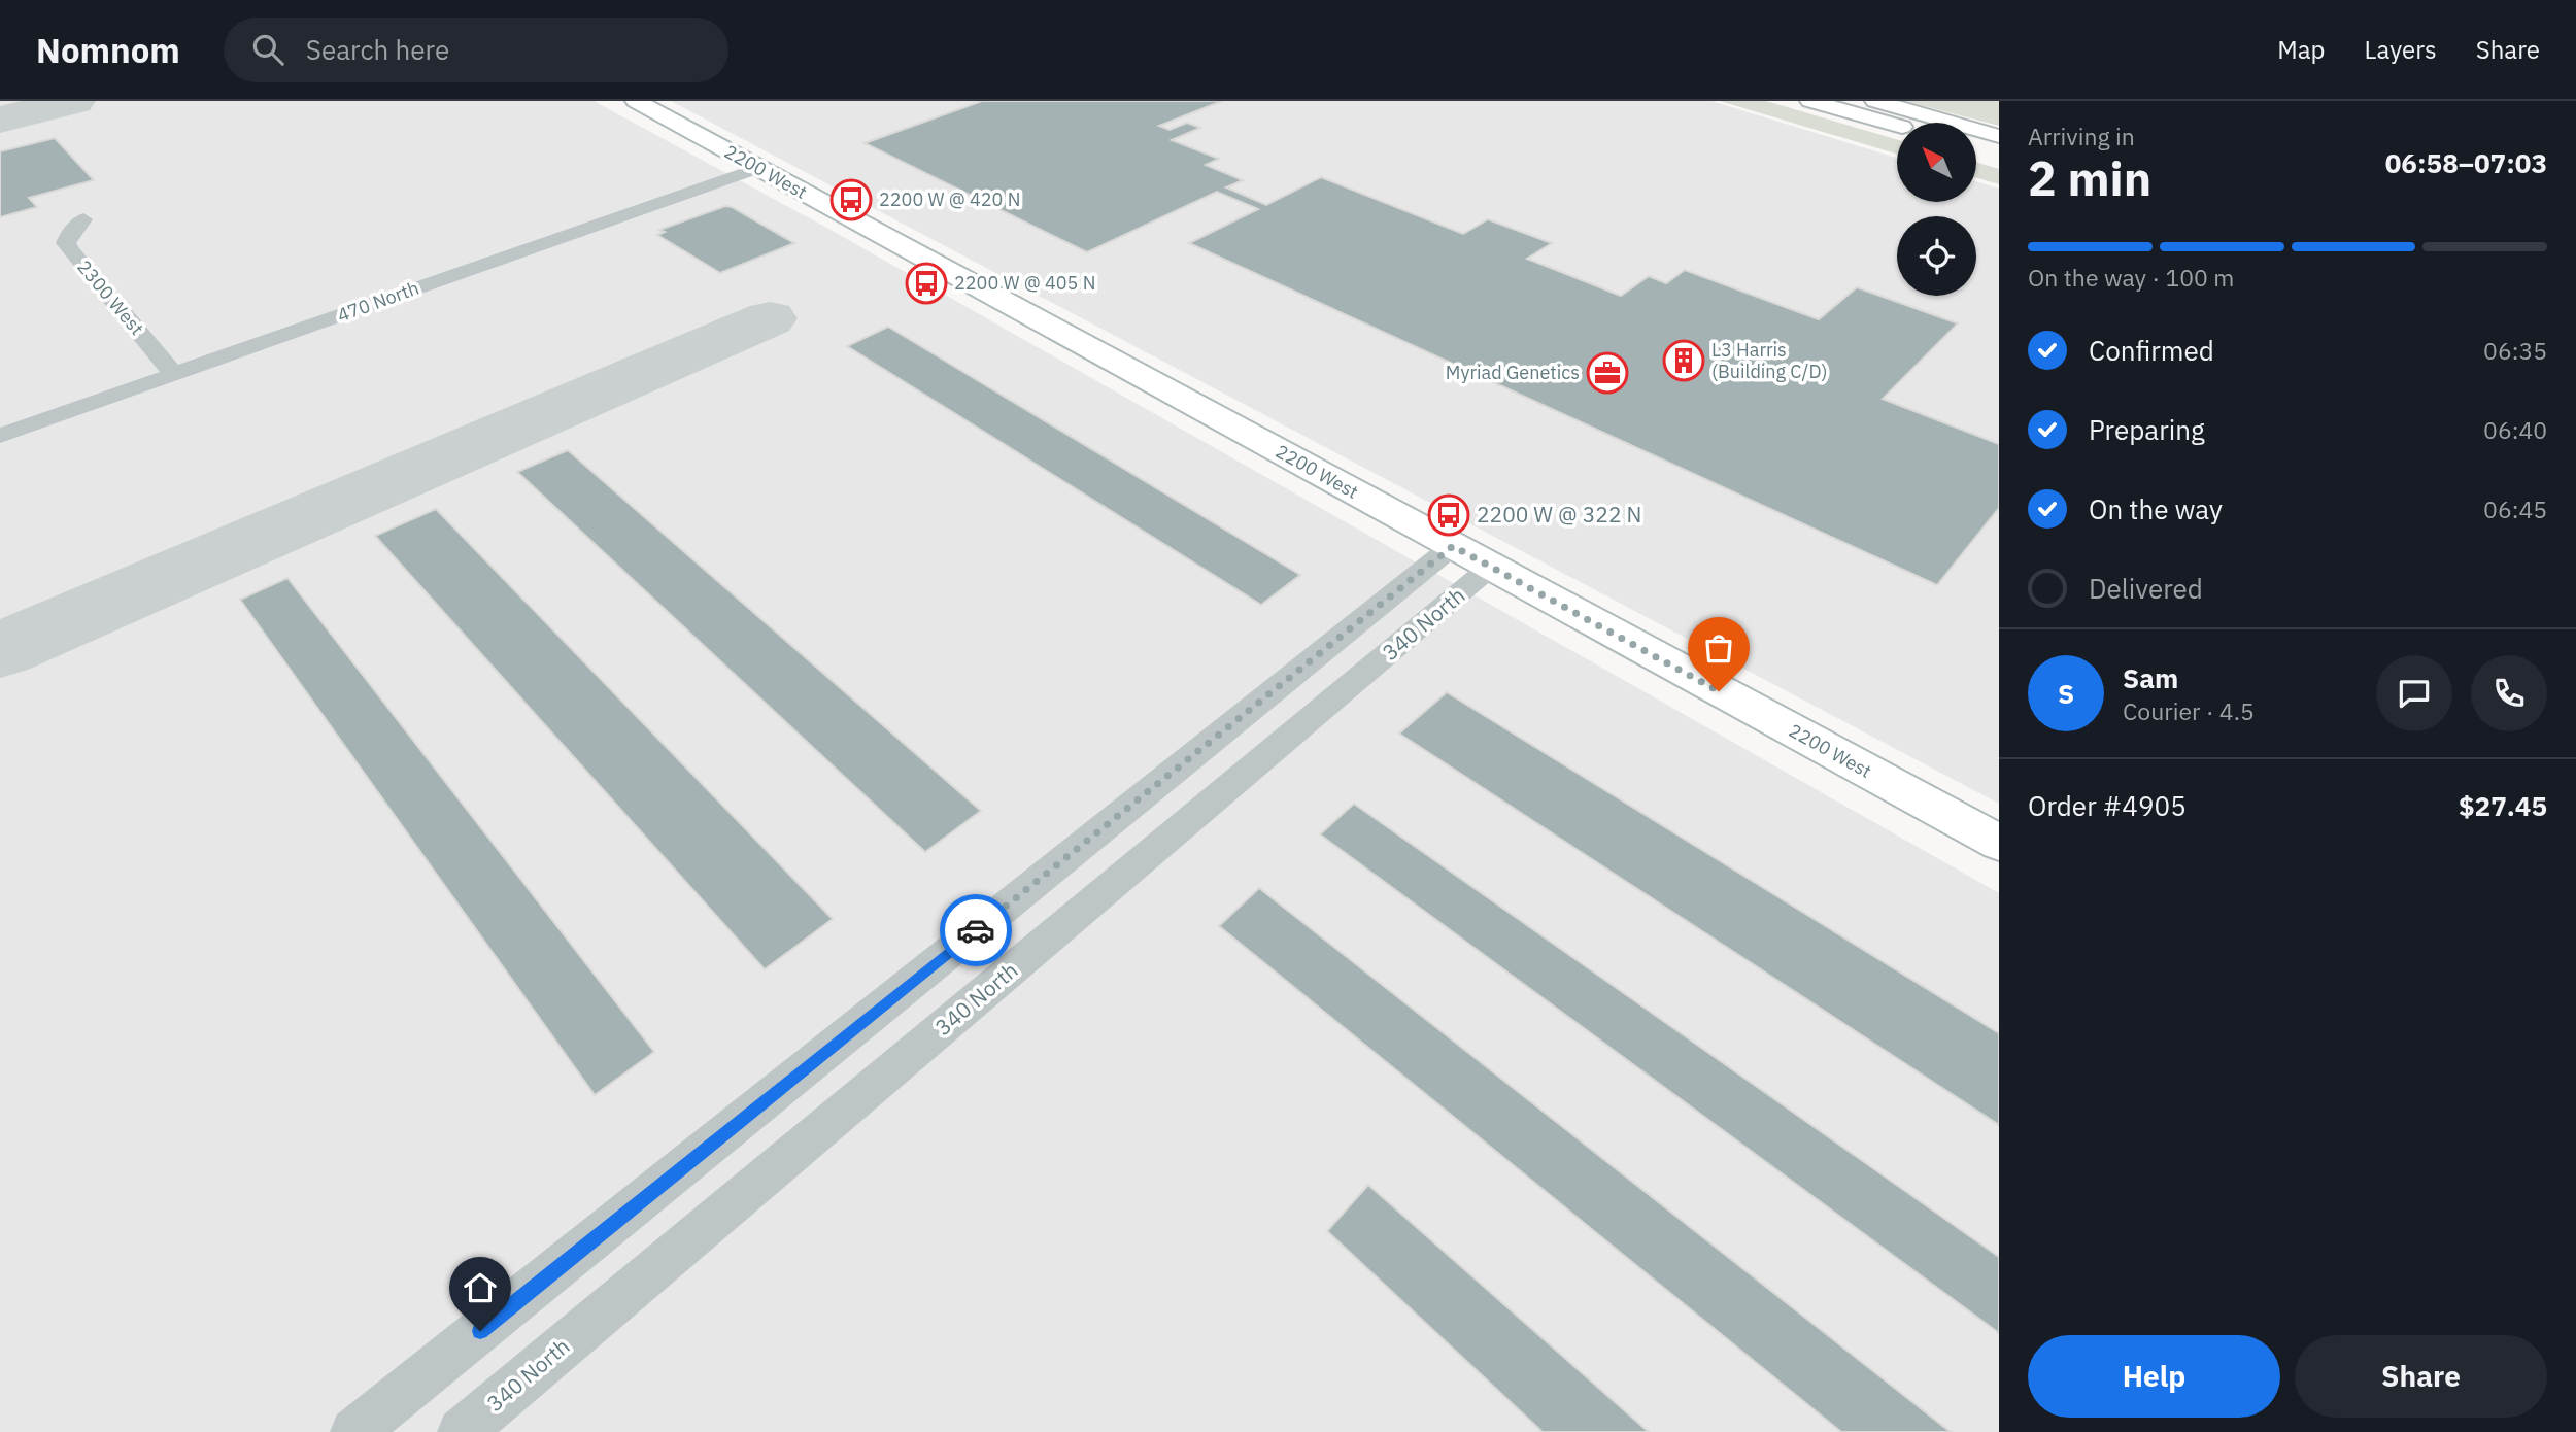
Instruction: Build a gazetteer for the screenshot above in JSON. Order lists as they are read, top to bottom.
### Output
{
  "streets": {
    "main road": ["2200 West"],
    "street": ["2300 West", "470 North", "340 North"]
  },
  "crossings": [
    ["2200 West", "470 North"],
    ["2200 West", "340 North"],
    ["2300 West", "470 North"]
  ],
  "places": {
    "bus stop": ["2200 W @ 420 N", "2200 W @ 405 N", "2200 W @ 322 N"],
    "building": ["L3 Harris (Building C/D)"],
    "office": ["Myriad Genetics"]
  },
  "north": "top left",
  "page": {
    "header": "Nomnom",
    "search": "Search here",
    "nav": ["Map", "Layers", "Share"],
    "heading": ["2 min", "Arriving in", "06:58–07:03"],
    "panel": [
      "Sam",
      "Courier · 4.5",
      "Order #4905",
      "$27.45"
    ],
    "bar": "On the way · 100 m",
    "list": [
      ["Confirmed", "06:35"],
      ["Preparing", "06:40"],
      ["On the way", "06:45"],
      "Delivered"
    ],
    "round": "S",
    "buttons": ["Help", "Share"]
  }
}
